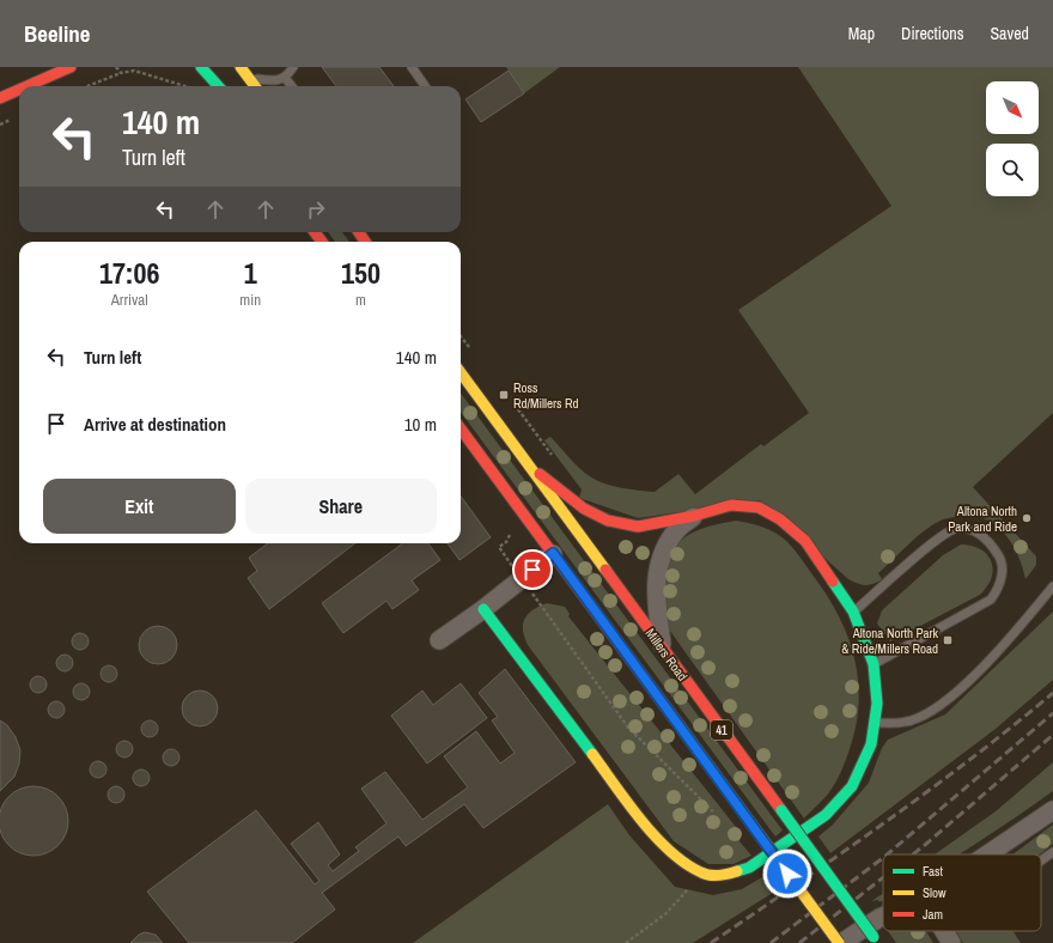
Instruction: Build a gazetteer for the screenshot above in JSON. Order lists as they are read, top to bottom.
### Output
{
  "streets": {
    "main road": ["Millers Road", "41"]
  },
  "places": {
    "transit": ["Ross Rd/Millers Rd", "Altona North Park & Ride/Millers Road"],
    "other": ["Altona North Park and Ride"]
  },
  "legend": ["Fast", "Slow", "Jam"],
  "north": "bottom right",
  "page": {
    "header": "Beeline",
    "nav": ["Map", "Directions", "Saved"],
    "turn": ["140 m", "Turn left"],
    "eta": [
      "17:06",
      "Arrival",
      "1",
      "min",
      "150",
      "m"
    ],
    "list": [
      {
        "name": "Turn left",
        "value": "140 m"
      },
      {
        "name": "Arrive at destination",
        "value": "10 m"
      }
    ],
    "buttons": ["Exit", "Share"]
  }
}
